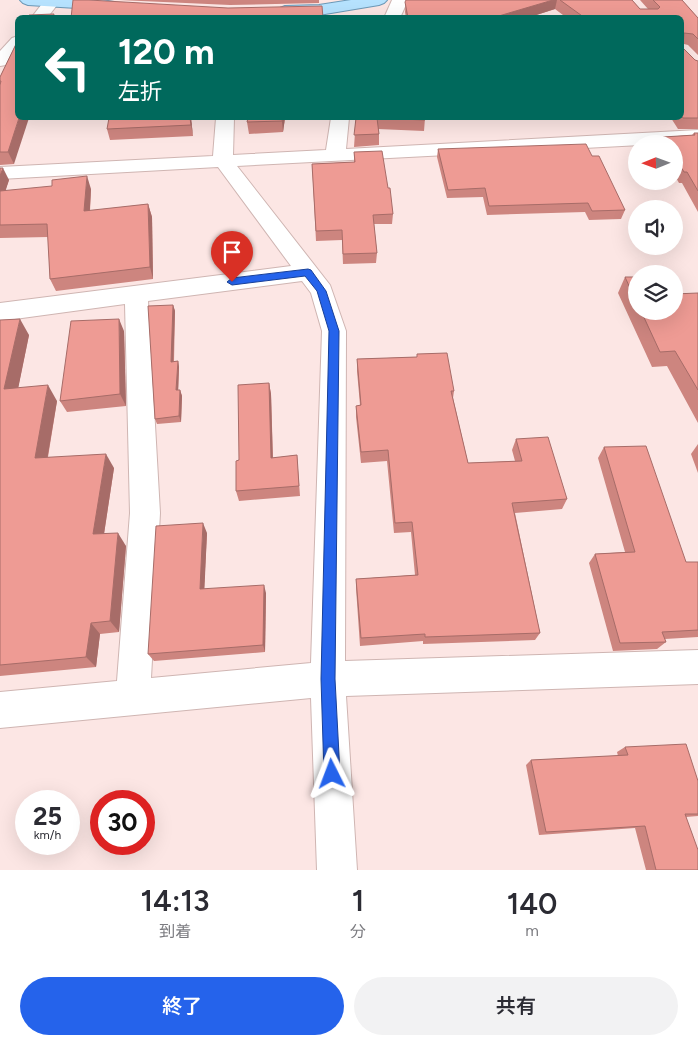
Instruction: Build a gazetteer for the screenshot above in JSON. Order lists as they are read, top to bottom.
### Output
{
  "north": "left",
  "page": {
    "turn": ["120 m", "左折"],
    "speed": "25 km/h",
    "limit": "30",
    "eta": [
      "14:13",
      "到着",
      "1",
      "分",
      "140",
      "m"
    ],
    "buttons": ["終了", "共有"]
  }
}
